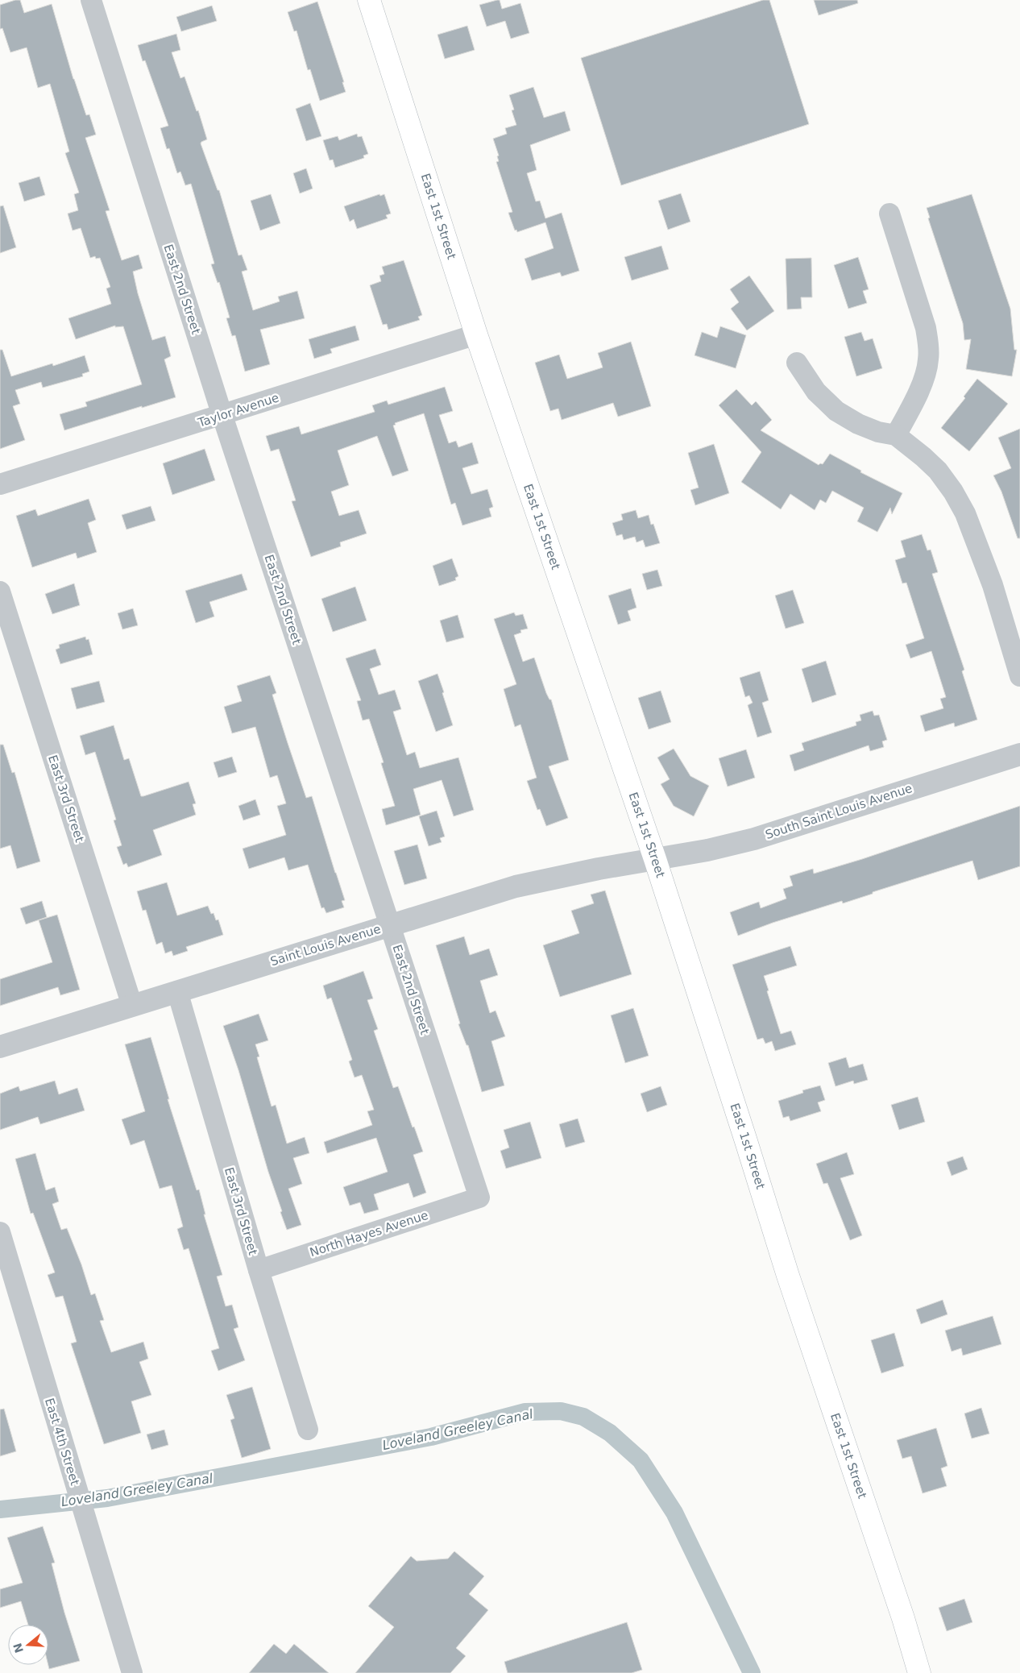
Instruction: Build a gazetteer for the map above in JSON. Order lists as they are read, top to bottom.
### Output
{
  "streets": {
    "main road": ["East 1st Street"],
    "street": [
      "East 2nd Street",
      "Taylor Avenue",
      "East 3rd Street",
      "South Saint Louis Avenue",
      "Saint Louis Avenue",
      "North Hayes Avenue",
      "East 4th Street"
    ]
  },
  "crossings": [
    ["East 1st Street", "Taylor Avenue"],
    ["East 1st Street", "South Saint Louis Avenue"],
    ["East 1st Street", "Saint Louis Avenue"],
    ["East 2nd Street", "Taylor Avenue"],
    ["East 2nd Street", "Saint Louis Avenue"],
    ["East 2nd Street", "North Hayes Avenue"],
    ["East 3rd Street", "Saint Louis Avenue"],
    ["East 3rd Street", "North Hayes Avenue"],
    ["South Saint Louis Avenue", "Saint Louis Avenue"]
  ],
  "water": ["Loveland Greeley Canal"],
  "north": "left"
}
